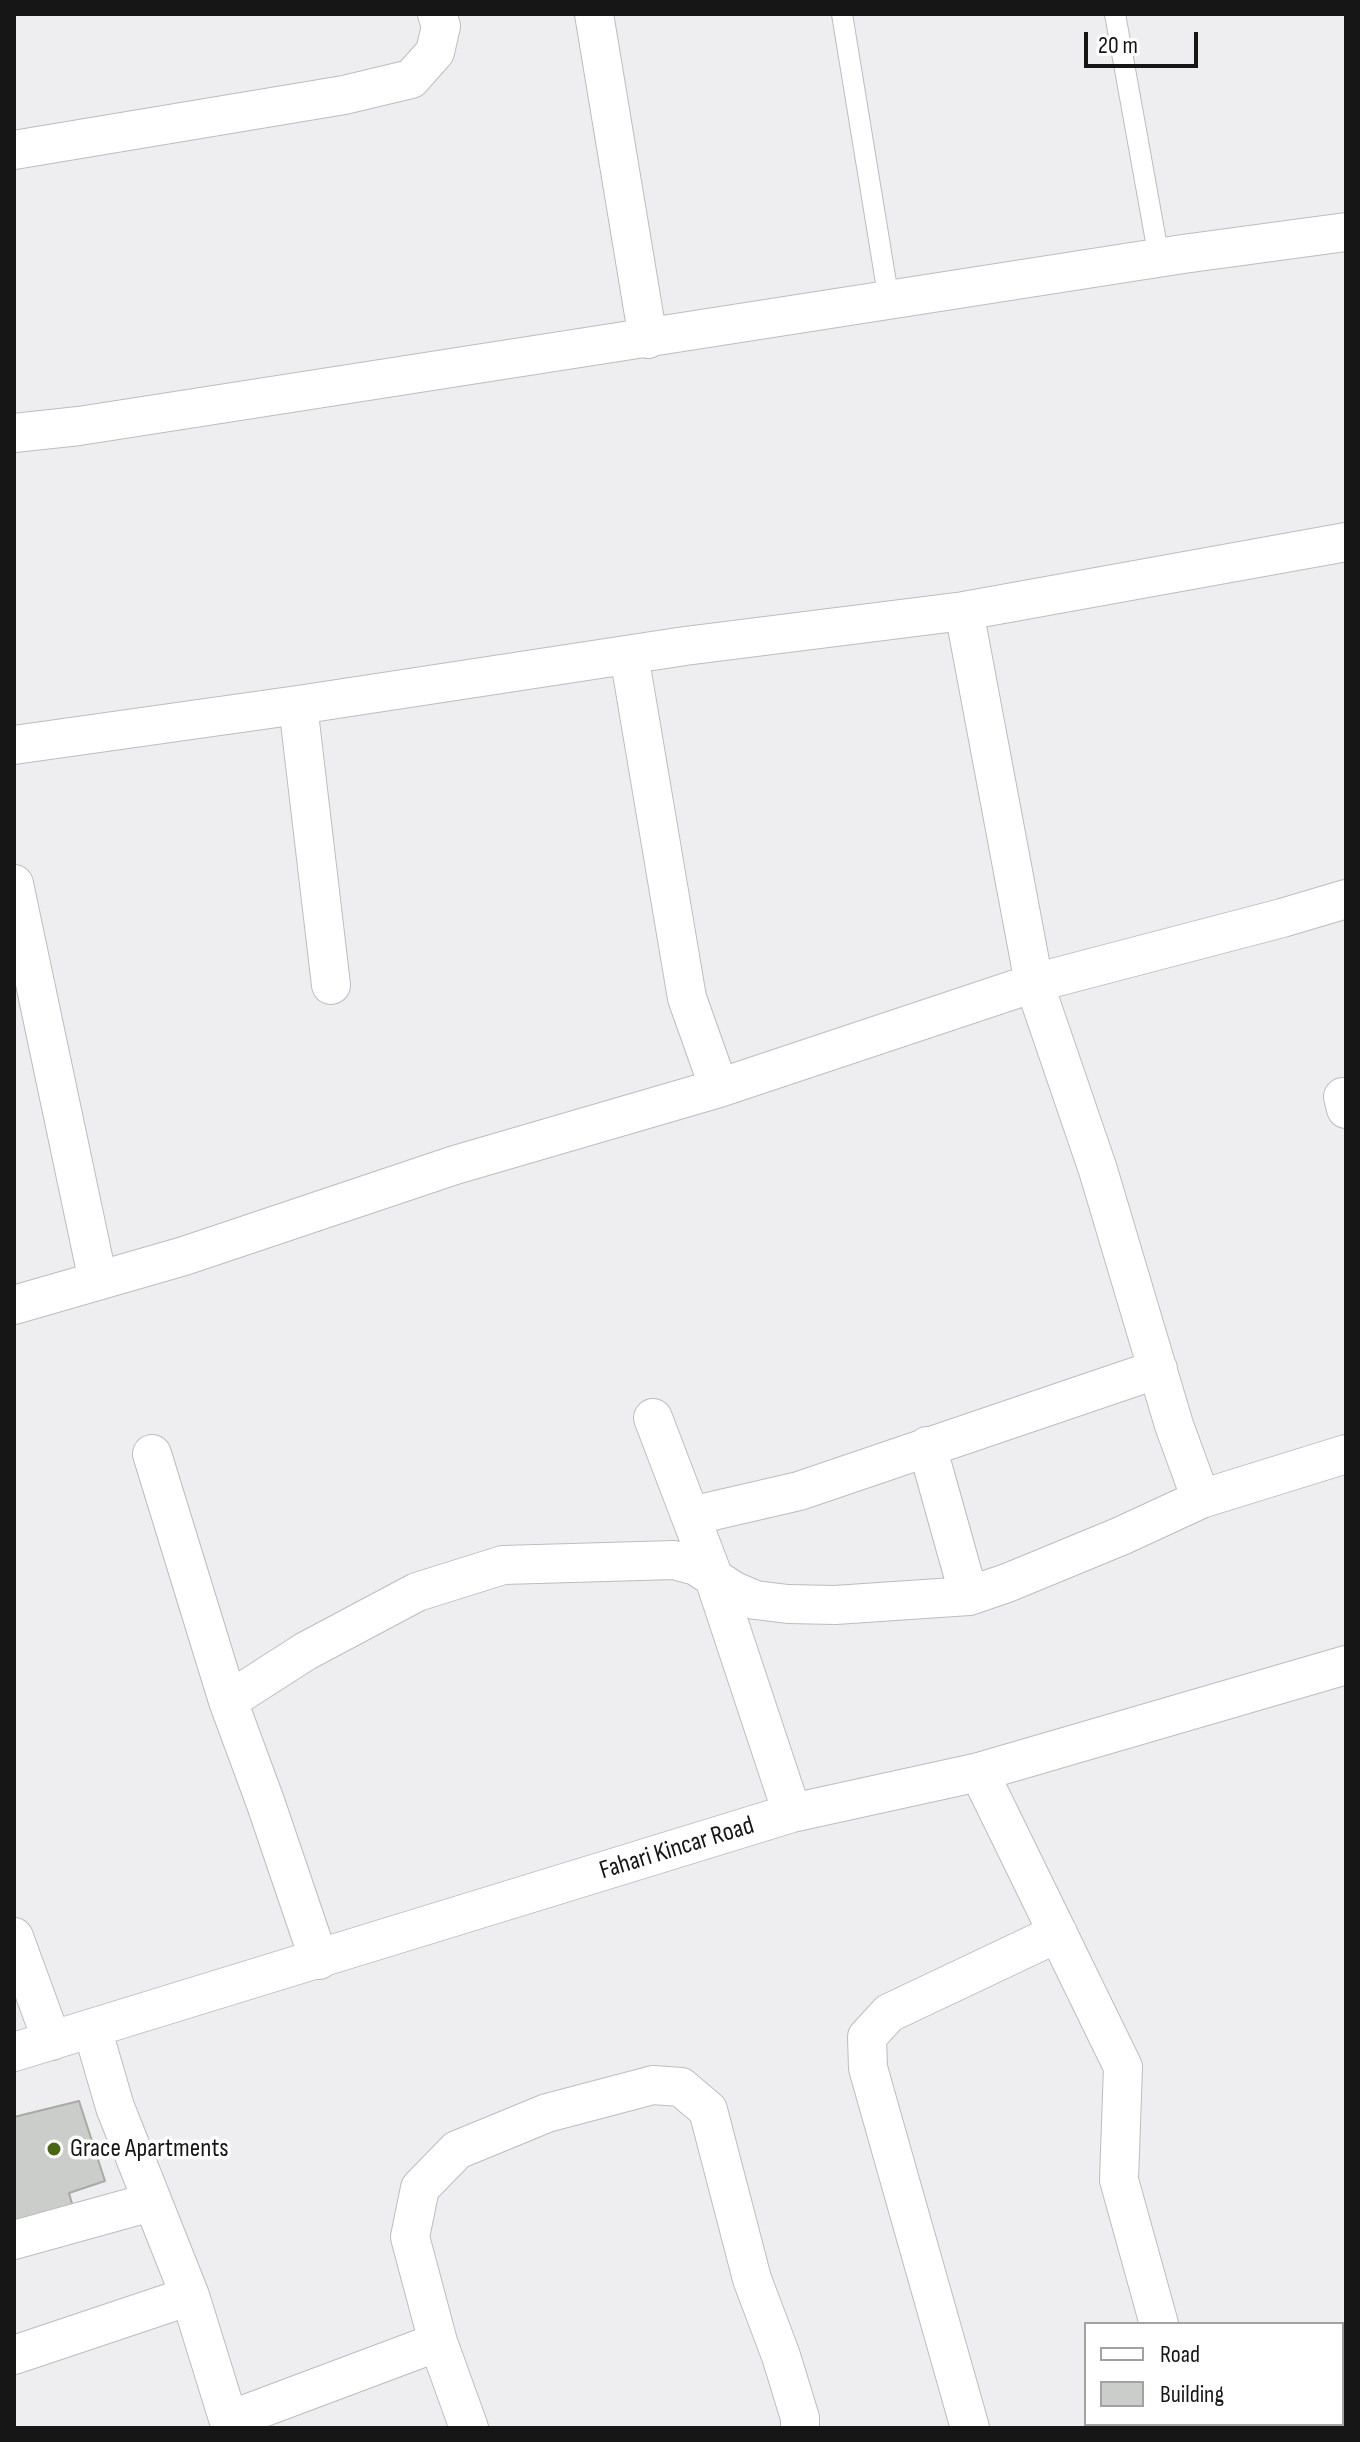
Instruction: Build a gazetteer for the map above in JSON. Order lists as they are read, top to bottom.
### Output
{
  "streets": {
    "street": ["Fahari Kincar Road"]
  },
  "places": ["Grace Apartments"],
  "legend": ["Road", "Building"],
  "scale_bar": "20 m"
}
